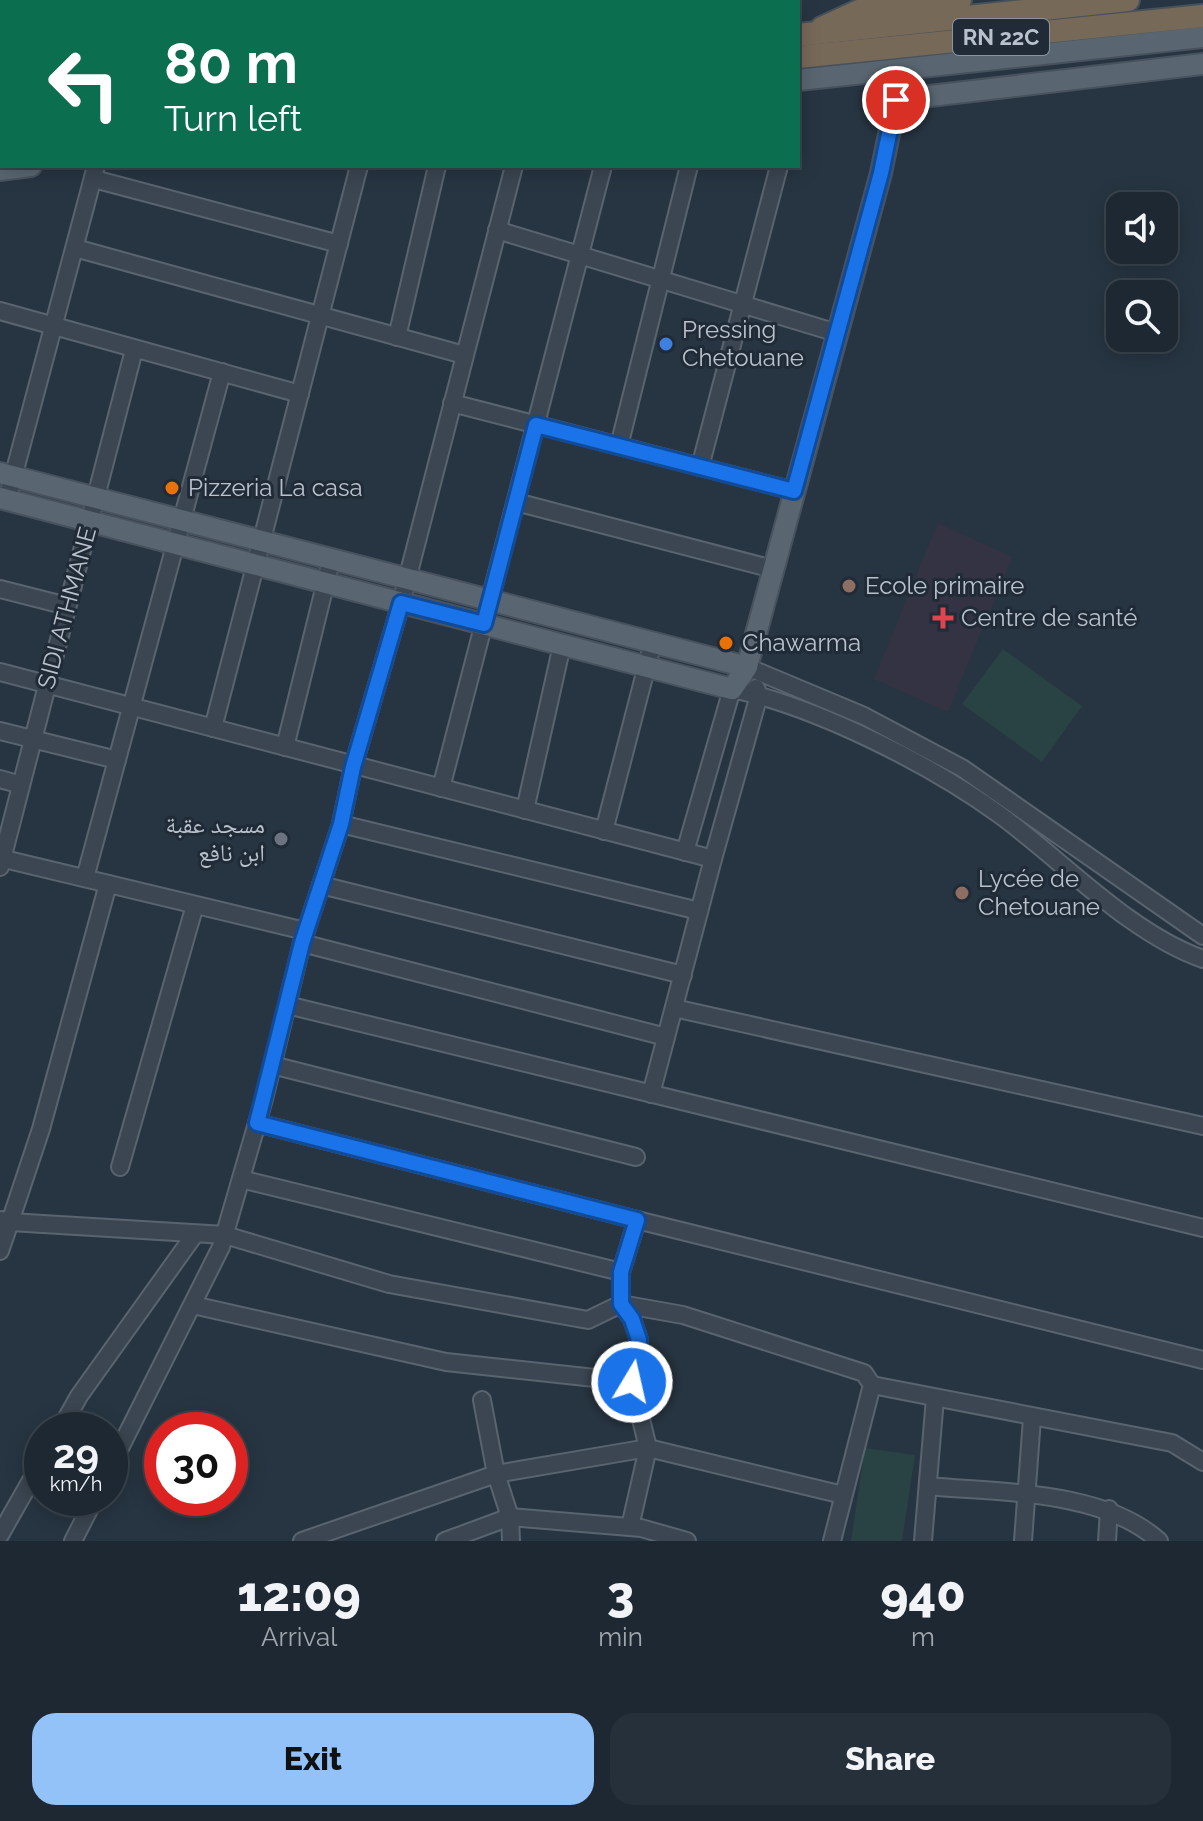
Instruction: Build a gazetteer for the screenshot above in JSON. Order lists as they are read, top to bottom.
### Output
{
  "streets": {
    "highway": ["RN 22C"],
    "street": ["SIDI ATHMANE"]
  },
  "places": {
    "other": [
      "Pressing Chetouane",
      "Pizzeria La casa",
      "Ecole primaire",
      "Chawarma",
      "مسجد عقبة ابن نافع",
      "Lycée de Chetouane"
    ],
    "health": ["Centre de santé"]
  },
  "page": {
    "turn": ["80 m", "Turn left"],
    "speed": "29 km/h",
    "limit": "30",
    "eta": [
      "12:09",
      "Arrival",
      "3",
      "min",
      "940",
      "m"
    ],
    "buttons": ["Exit", "Share"]
  }
}
